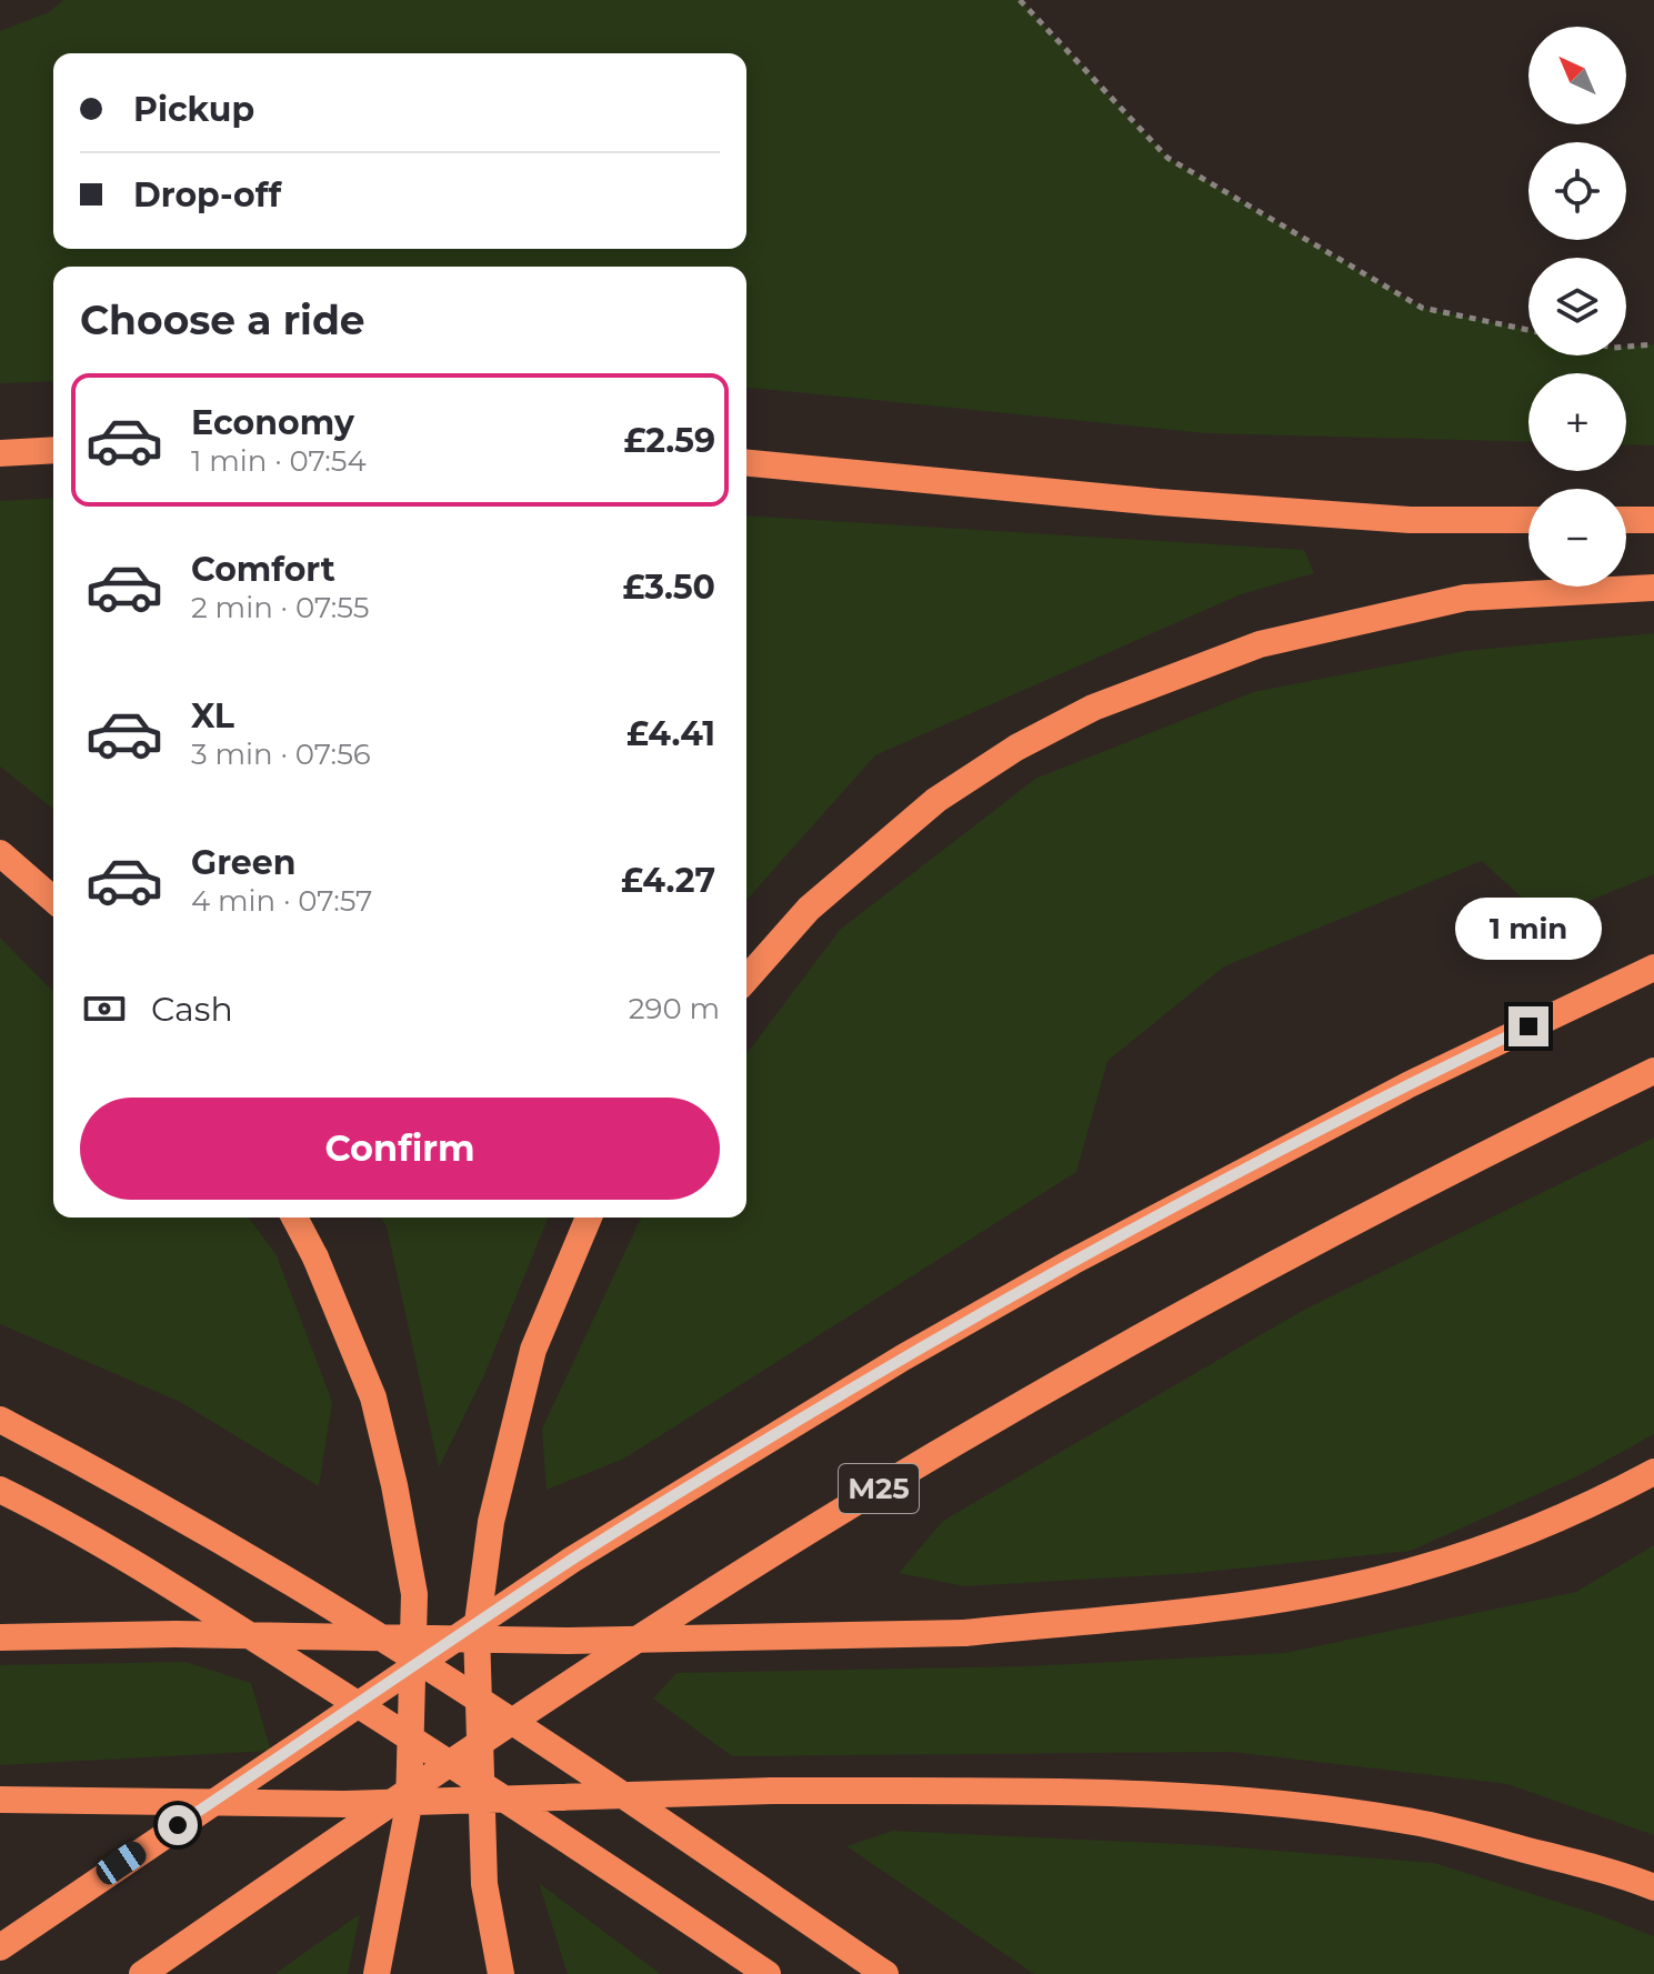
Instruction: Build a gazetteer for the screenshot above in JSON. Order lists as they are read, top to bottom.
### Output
{
  "streets": {
    "highway": ["M25"]
  },
  "north": "top left",
  "page": {
    "map_buttons": ["+", "−"],
    "banner": ["Pickup", "Drop-off"],
    "heading": "Choose a ride",
    "list": [
      {
        "name": "Economy",
        "note": "1 min · 07:54",
        "value": "£2.59"
      },
      {
        "name": "Comfort",
        "note": "2 min · 07:55",
        "value": "£3.50"
      },
      {
        "name": "XL",
        "note": "3 min · 07:56",
        "value": "£4.41"
      },
      {
        "name": "Green",
        "note": "4 min · 07:57",
        "value": "£4.27"
      }
    ],
    "bubble": "1 min",
    "pay": ["Cash", "290 m"],
    "buttons": "Confirm"
  }
}
